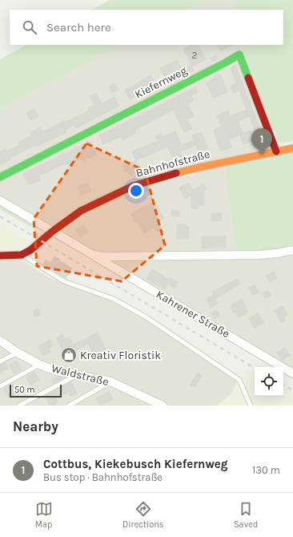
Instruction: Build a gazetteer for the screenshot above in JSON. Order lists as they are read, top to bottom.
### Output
{
  "streets": {
    "street": [
      "Kiefernweg",
      "Bahnhofstraße",
      "Kahrener Straße",
      "Waldstraße"
    ]
  },
  "crossings": [
    ["Kiefernweg", "Bahnhofstraße"],
    ["Bahnhofstraße", "Kahrener Straße"]
  ],
  "places": {
    "shop": ["Kreativ Floristik"]
  },
  "house_numbers": ["2"],
  "scale_bar": "50 m",
  "page": {
    "search": "Search here",
    "pins": "1",
    "scale": "50 m",
    "heading": "Nearby",
    "list": [
      {
        "mark": "1",
        "name": "Cottbus, Kiekebusch Kiefernweg",
        "note": "Bus stop · Bahnhofstraße",
        "value": "130 m"
      }
    ],
    "nav": ["Map", "Directions", "Saved"]
  }
}
